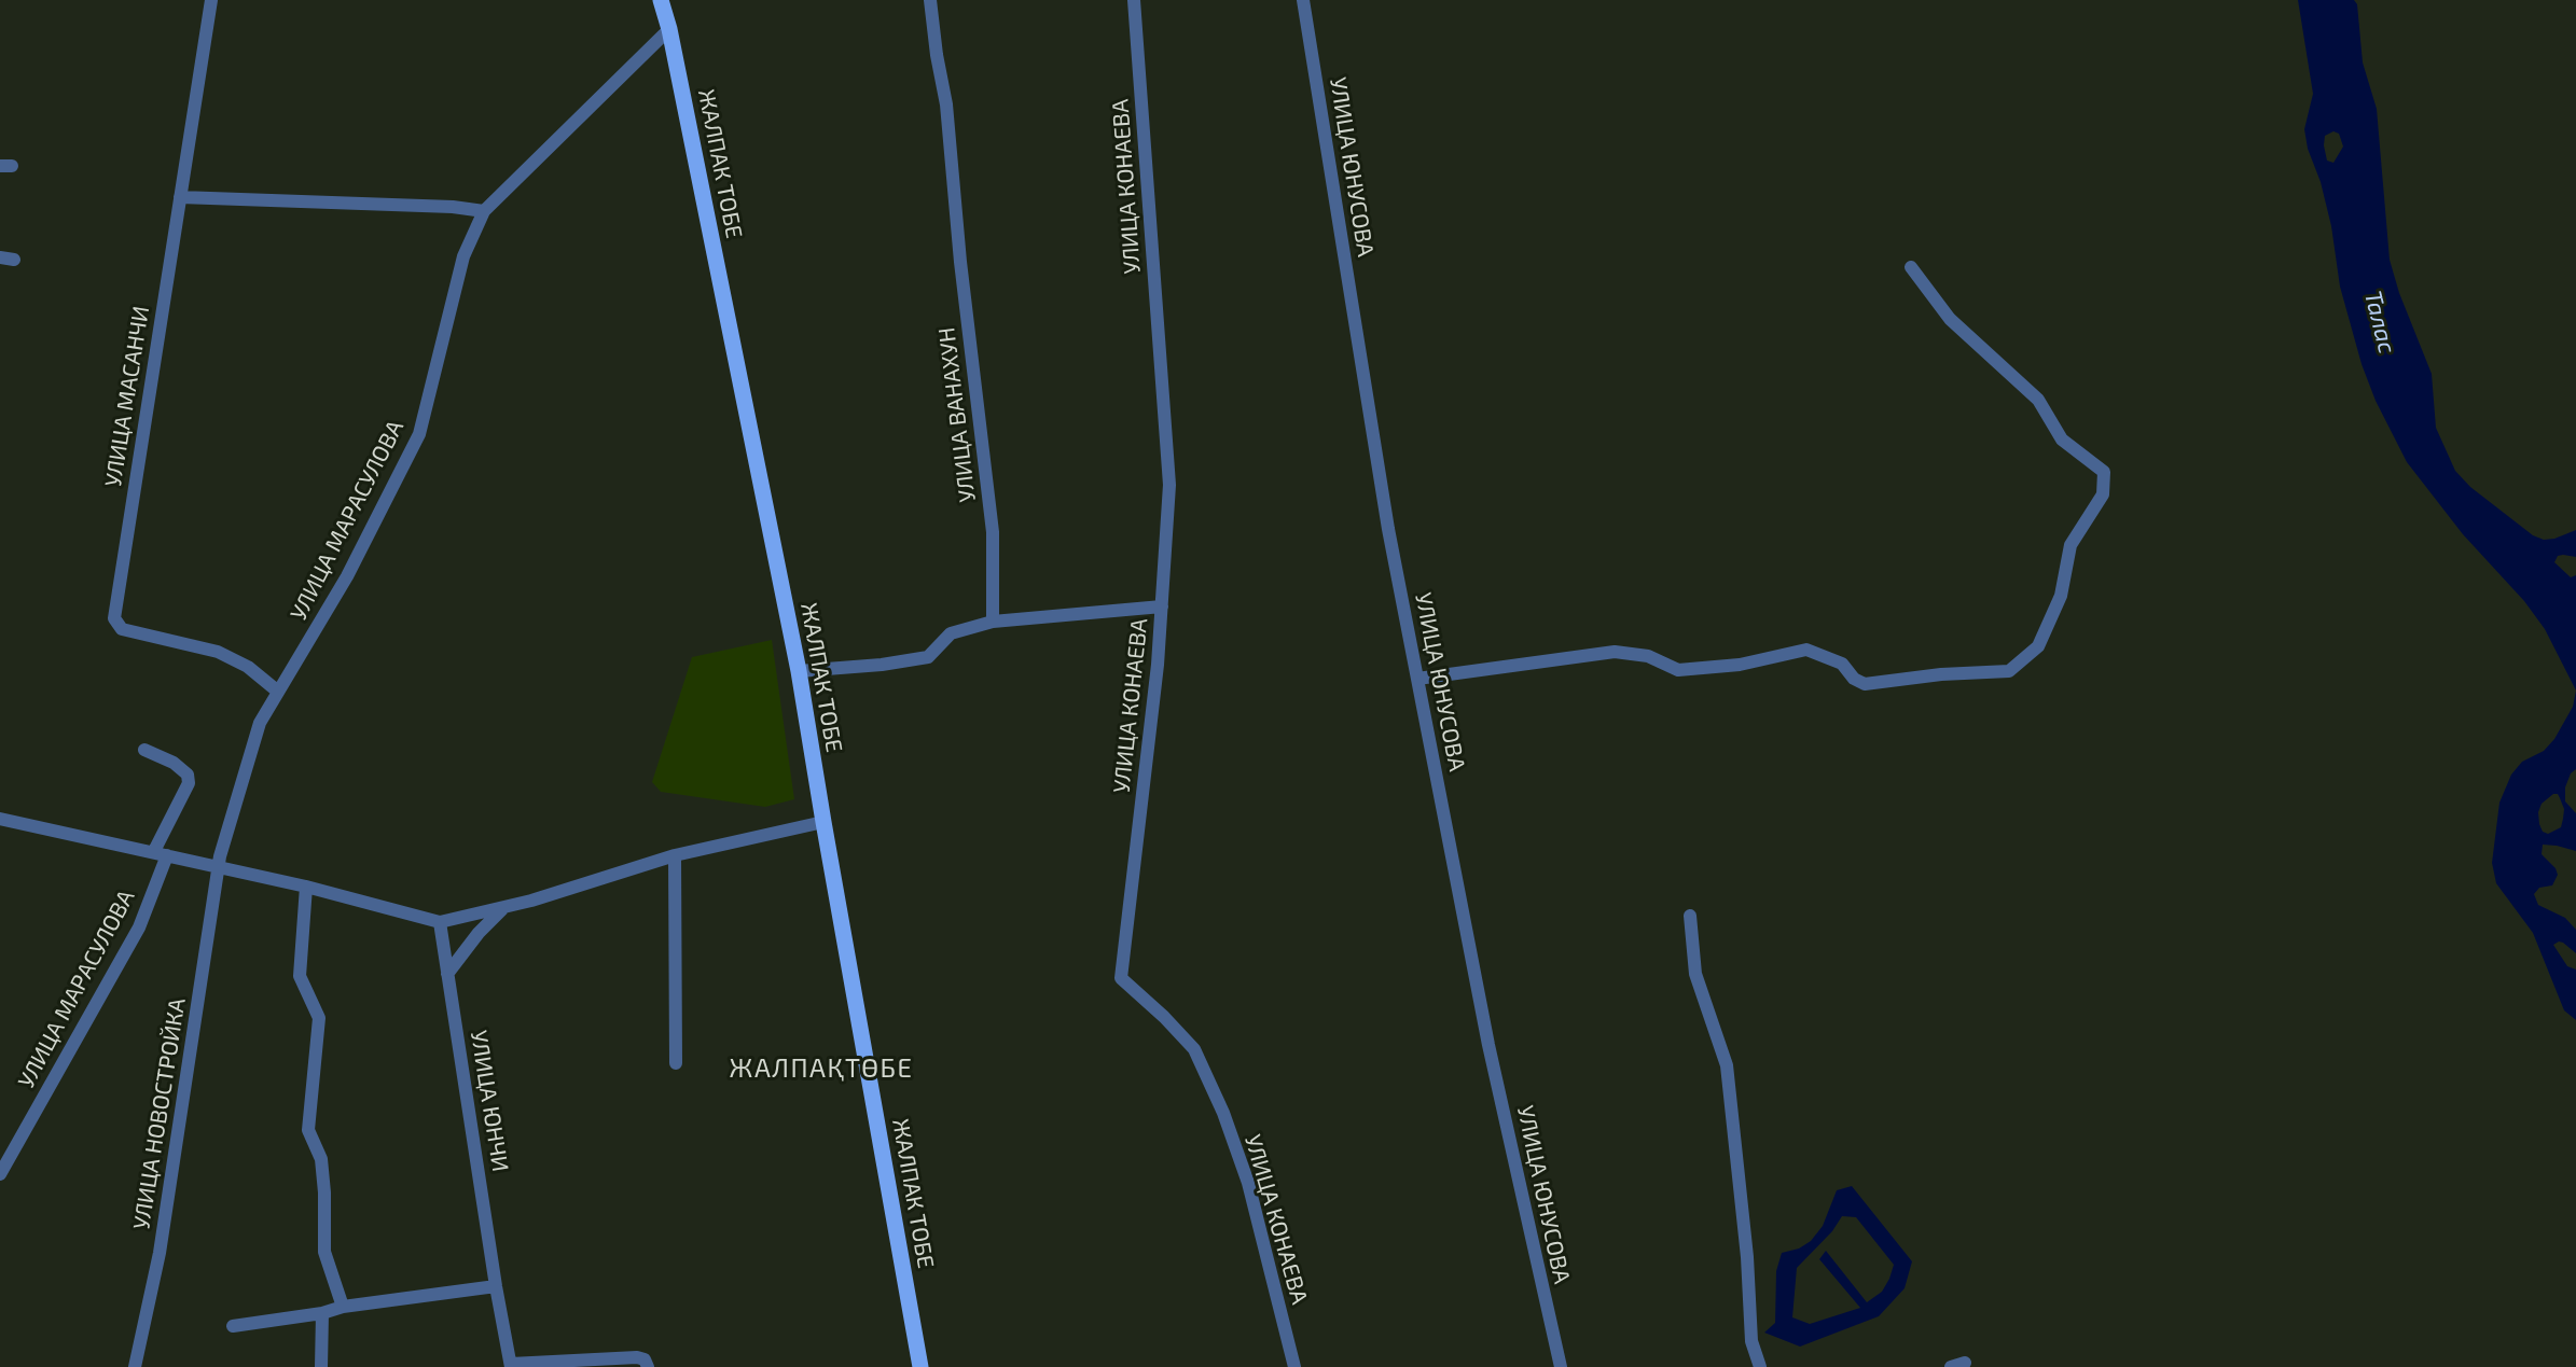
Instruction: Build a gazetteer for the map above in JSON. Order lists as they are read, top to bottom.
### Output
{
  "streets": {
    "main road": ["ЖАЛПАК ТОБЕ"],
    "street": [
      "УЛИЦА ЮНУСОВА",
      "УЛИЦА КОНАЕВА",
      "УЛИЦА МАСАНЧИ",
      "УЛИЦА ВАНАХУН",
      "УЛИЦА МАРАСУЛОВА",
      "УЛИЦА ЮНЧИ",
      "УЛИЦА НОВОСТРОЙКА"
    ]
  },
  "crossings": [
    ["ЖАЛПАК ТОБЕ", "УЛИЦА МАРАСУЛОВА"],
    ["УЛИЦА МАСАНЧИ", "УЛИЦА МАРАСУЛОВА"],
    ["УЛИЦА МАРАСУЛОВА", "УЛИЦА НОВОСТРОЙКА"]
  ],
  "districts": ["ЖАЛПАҚТӨБЕ"],
  "water": ["Талас"]
}
